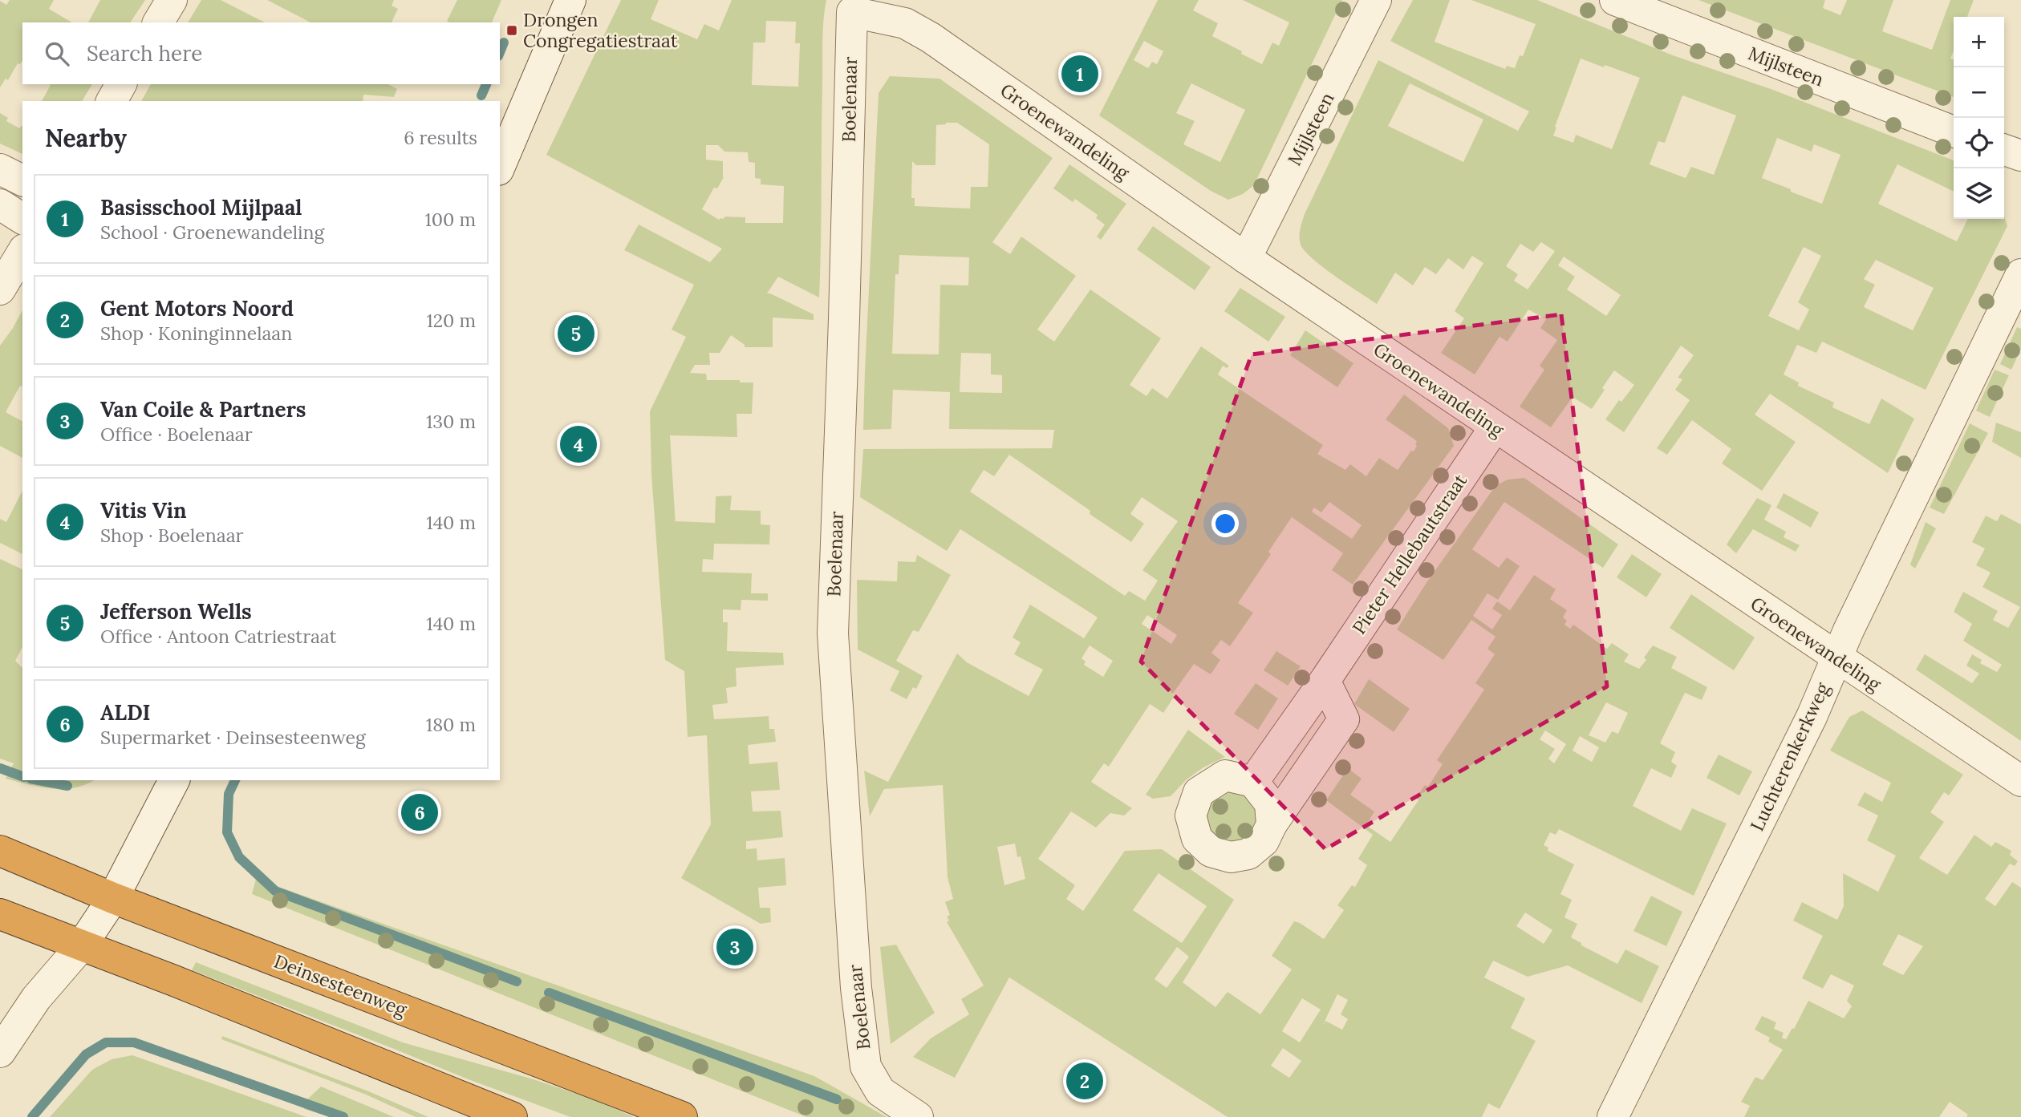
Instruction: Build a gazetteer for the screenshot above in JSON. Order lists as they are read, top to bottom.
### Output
{
  "streets": {
    "highway": ["Deinsesteenweg"],
    "street": [
      "Mijlsteen",
      "Boelenaar",
      "Groenewandeling",
      "Pieter Hellebautstraat",
      "Luchterenkerkweg"
    ]
  },
  "crossings": [
    ["Mijlsteen", "Groenewandeling"],
    ["Boelenaar", "Groenewandeling"],
    ["Groenewandeling", "Pieter Hellebautstraat"],
    ["Groenewandeling", "Luchterenkerkweg"]
  ],
  "places": {
    "transit": ["Drongen Congregatiestraat"]
  },
  "page": {
    "map_buttons": ["+", "−"],
    "search": "Search here",
    "pins": [
      "1",
      "5",
      "4",
      "6",
      "3",
      "2"
    ],
    "heading": ["Nearby", "6 results"],
    "list": [
      {
        "mark": "1",
        "name": "Basisschool Mijlpaal",
        "note": "School · Groenewandeling",
        "value": "100 m"
      },
      {
        "mark": "2",
        "name": "Gent Motors Noord",
        "note": "Shop · Koninginnelaan",
        "value": "120 m"
      },
      {
        "mark": "3",
        "name": "Van Coile & Partners",
        "note": "Office · Boelenaar",
        "value": "130 m"
      },
      {
        "mark": "4",
        "name": "Vitis Vin",
        "note": "Shop · Boelenaar",
        "value": "140 m"
      },
      {
        "mark": "5",
        "name": "Jefferson Wells",
        "note": "Office · Antoon Catriestraat",
        "value": "140 m"
      },
      {
        "mark": "6",
        "name": "ALDI",
        "note": "Supermarket · Deinsesteenweg",
        "value": "180 m"
      }
    ]
  }
}
